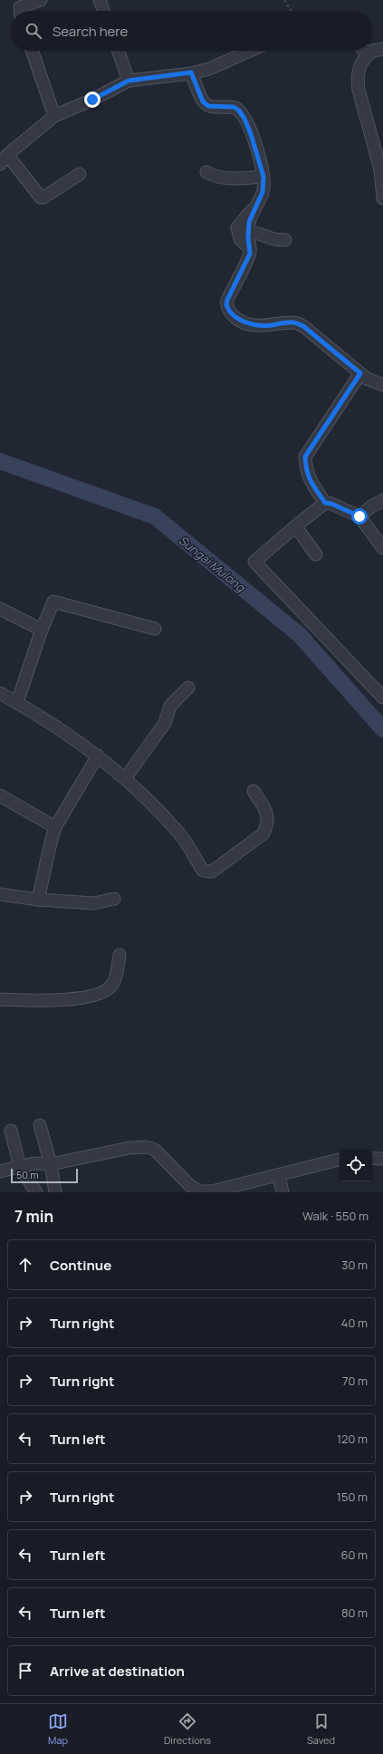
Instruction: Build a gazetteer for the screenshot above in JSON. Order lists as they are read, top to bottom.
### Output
{
  "water": ["Sungai Mulong"],
  "scale_bar": "50 m",
  "page": {
    "search": "Search here",
    "scale": "50 m",
    "heading": ["7 min", "Walk · 550 m"],
    "list": [
      ["Continue", "30 m"],
      ["Turn right", "40 m"],
      ["Turn right", "70 m"],
      ["Turn left", "120 m"],
      ["Turn right", "150 m"],
      ["Turn left", "60 m"],
      ["Turn left", "80 m"],
      "Arrive at destination"
    ],
    "nav": ["Map", "Directions", "Saved"]
  }
}
